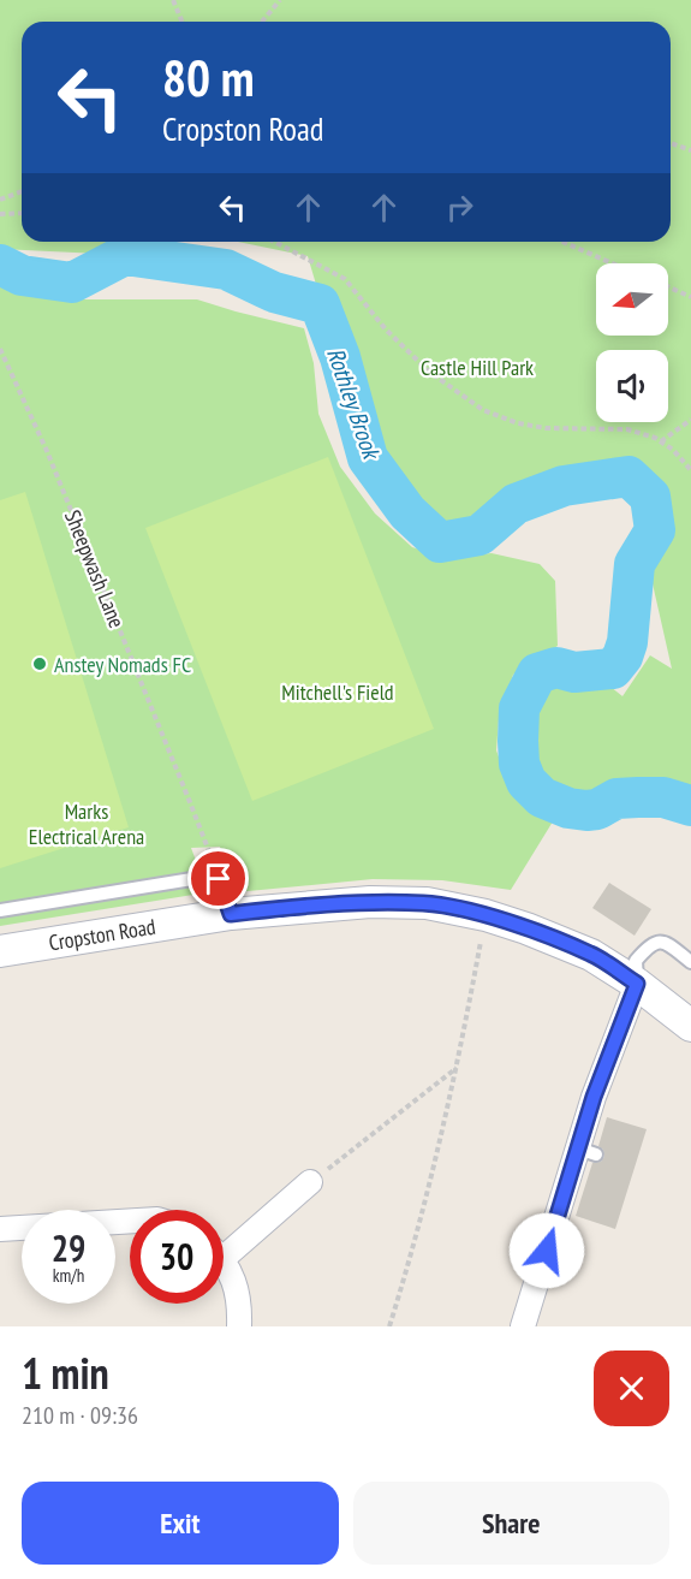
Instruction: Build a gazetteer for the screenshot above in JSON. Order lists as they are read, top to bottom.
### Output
{
  "streets": {
    "street": ["Cropston Road"],
    "path": ["Sheepwash Lane"]
  },
  "water": ["Rothley Brook"],
  "parks": ["Castle Hill Park", "Mitchell's Field", "Marks Electrical Arena"],
  "places": ["Anstey Nomads FC"],
  "north": "left",
  "page": {
    "turn": ["80 m", "Cropston Road"],
    "speed": "29 km/h",
    "limit": "30",
    "heading": ["1 min", "210 m · 09:36"],
    "buttons": ["Exit", "Share"]
  }
}
